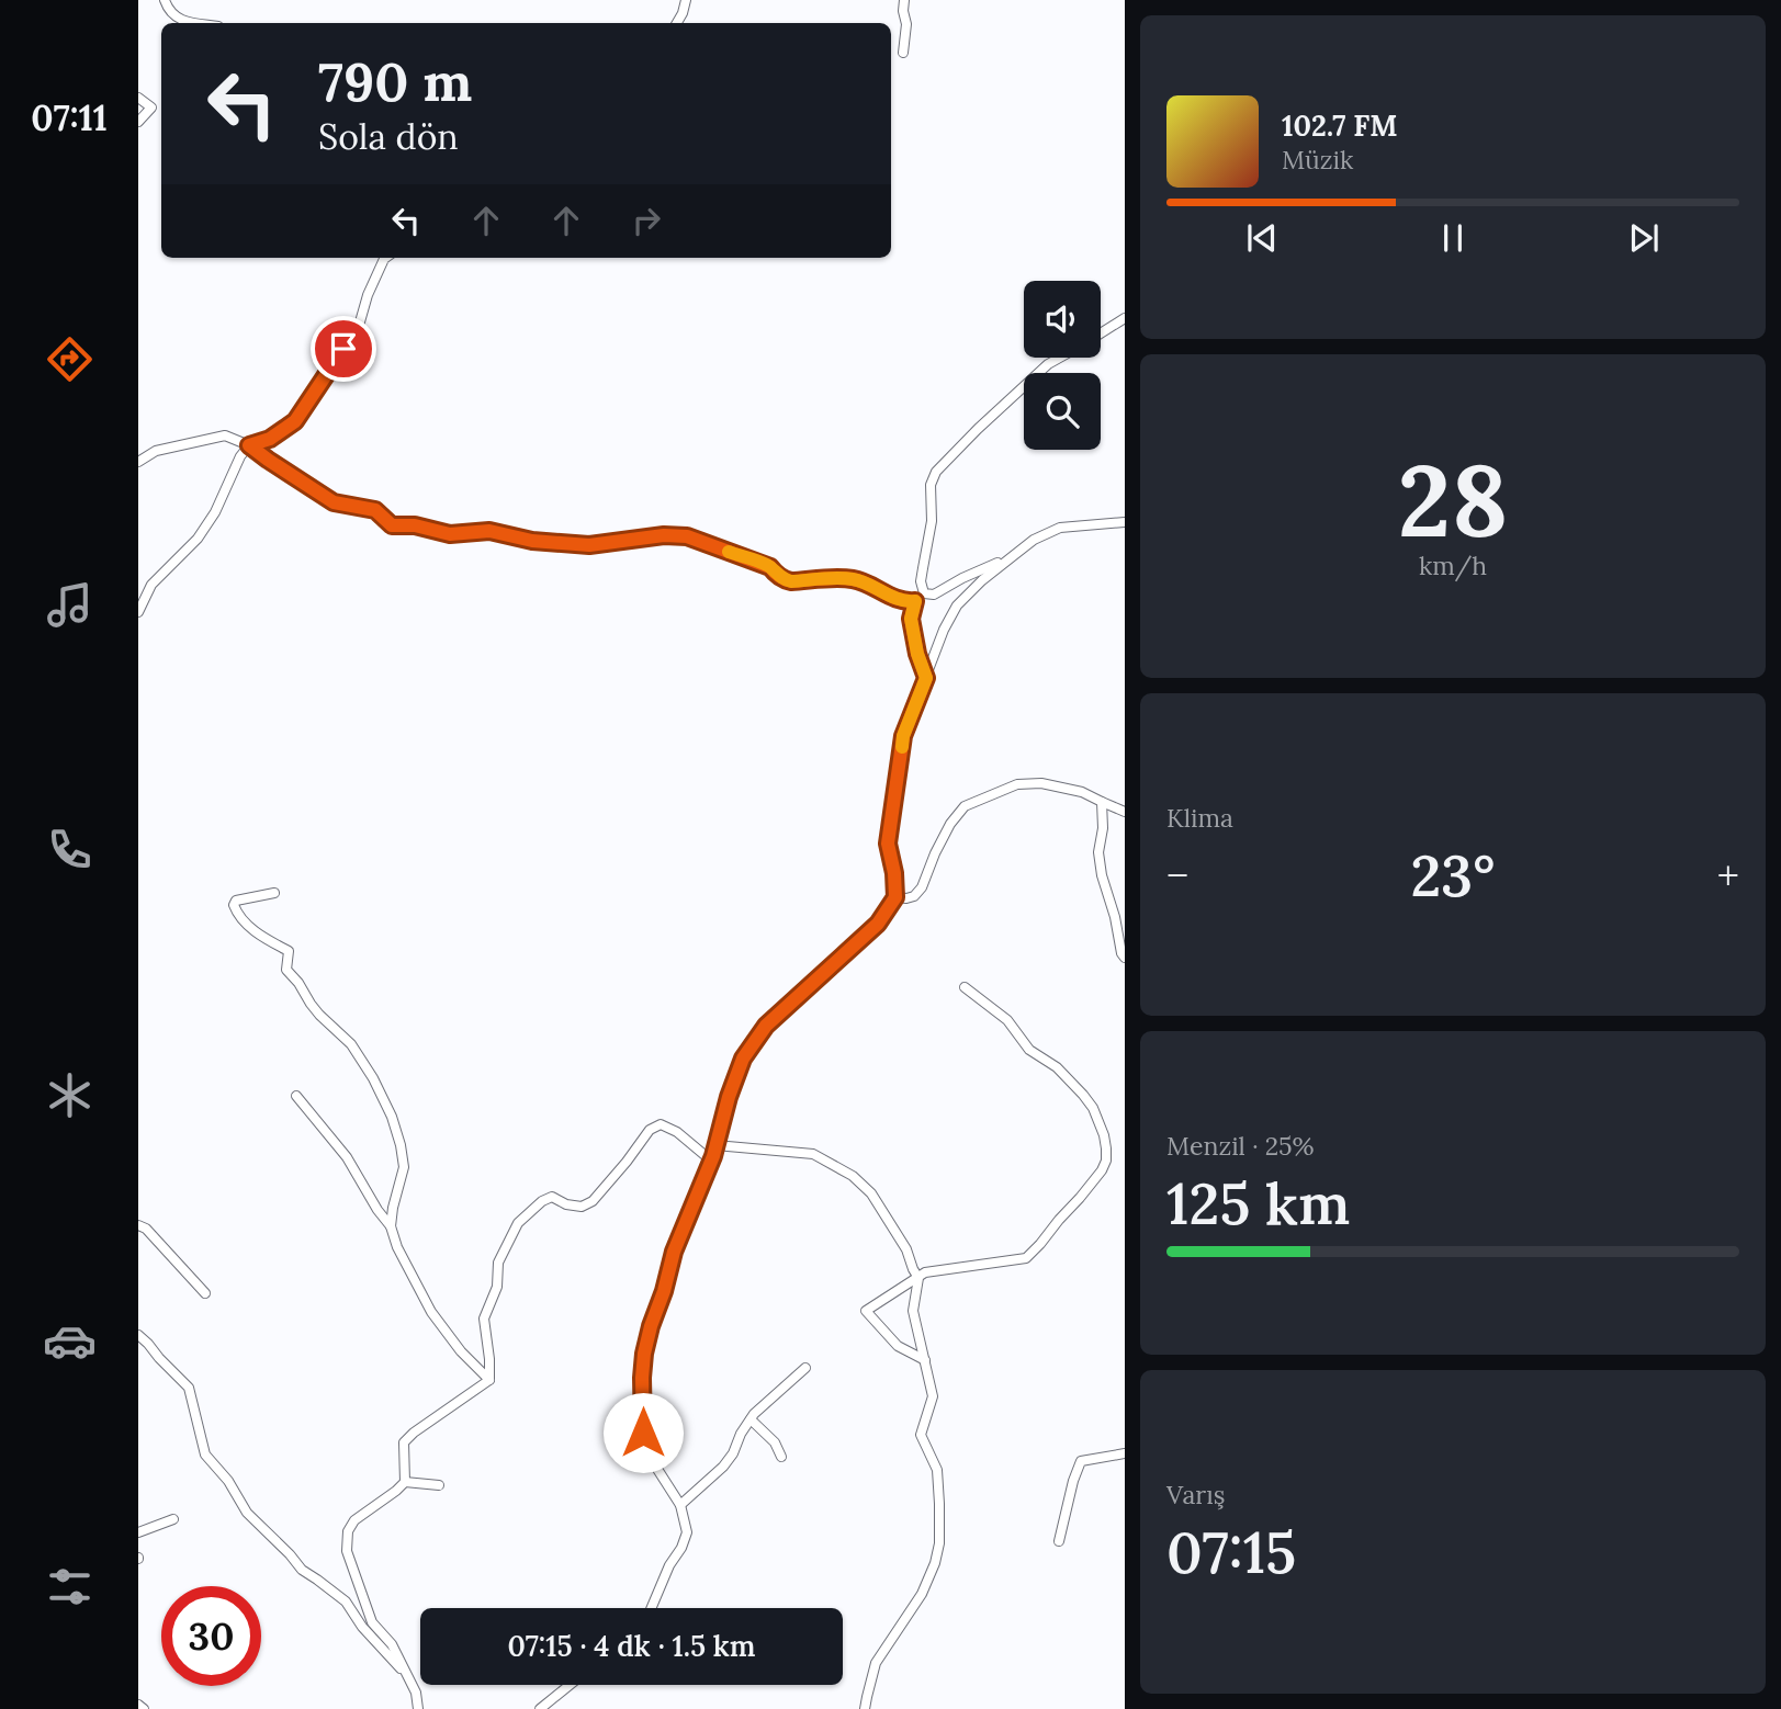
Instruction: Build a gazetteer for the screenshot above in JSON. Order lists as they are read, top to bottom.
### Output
{
  "page": {
    "tabs": "07:11",
    "turn": ["790 m", "Sola dön"],
    "song": ["102.7 FM", "Müzik"],
    "tile": [
      ["28", "km/h"],
      "Klima",
      ["Menzil · 25%", "125 km"],
      ["Varış", "07:15"]
    ],
    "heat": ["−", "23°", "+"],
    "limit": "30",
    "trip": "07:15 · 4 dk · 1.5 km"
  }
}
